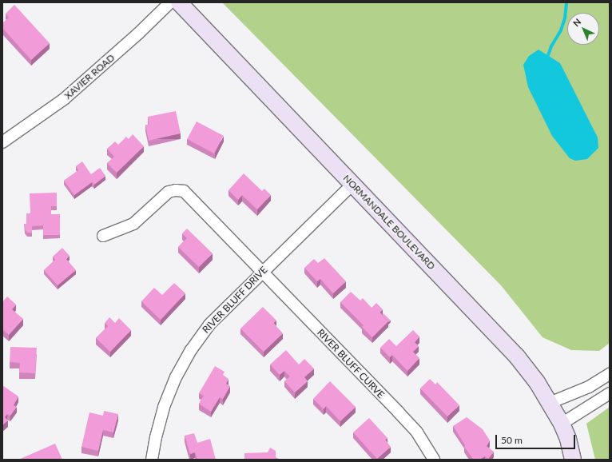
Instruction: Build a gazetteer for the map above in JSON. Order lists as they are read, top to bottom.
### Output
{
  "streets": {
    "street": [
      "XAVIER ROAD",
      "NORMANDALE BOULEVARD",
      "RIVER BLUFF DRIVE",
      "RIVER BLUFF CURVE"
    ]
  },
  "crossings": [
    ["NORMANDALE BOULEVARD", "RIVER BLUFF DRIVE"],
    ["RIVER BLUFF DRIVE", "RIVER BLUFF CURVE"]
  ],
  "scale_bar": "50 m",
  "north": "top left"
}
